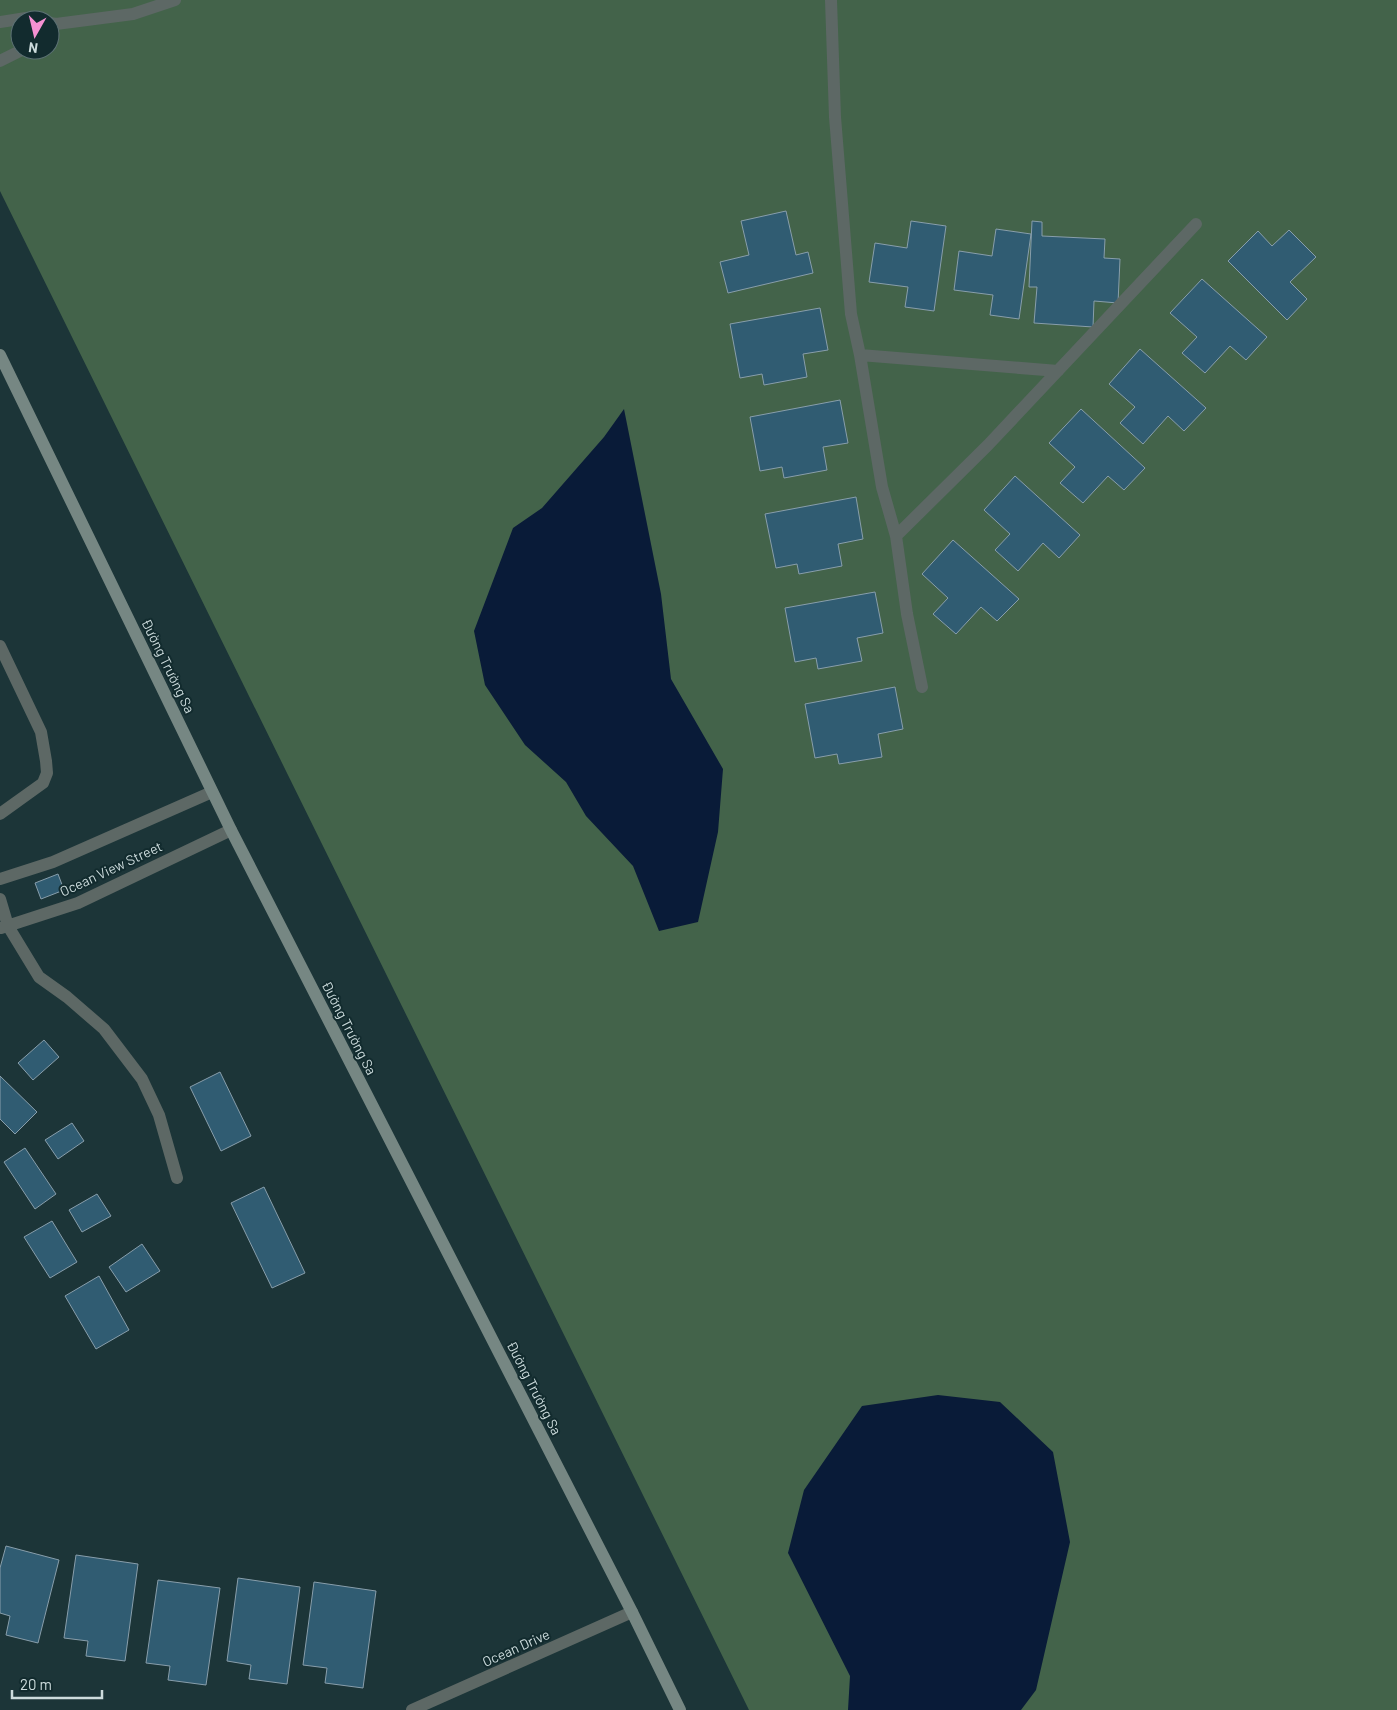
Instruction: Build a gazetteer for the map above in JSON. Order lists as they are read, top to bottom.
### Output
{
  "streets": {
    "main road": ["Đường Trường Sa"],
    "street": ["Ocean View Street", "Ocean Drive"]
  },
  "crossings": [
    ["Đường Trường Sa", "Ocean View Street"],
    ["Đường Trường Sa", "Ocean Drive"]
  ],
  "scale_bar": "20 m",
  "north": "bottom"
}
